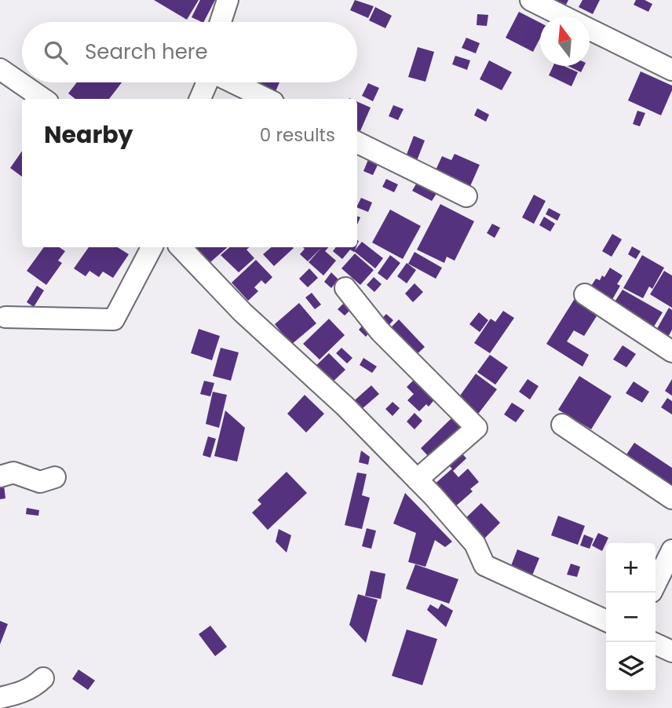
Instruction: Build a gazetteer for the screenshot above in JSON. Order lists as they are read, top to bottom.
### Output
{
  "north": "top",
  "page": {
    "search": "Search here",
    "heading": ["Nearby", "0 results"],
    "map_buttons": ["+", "−"]
  }
}
